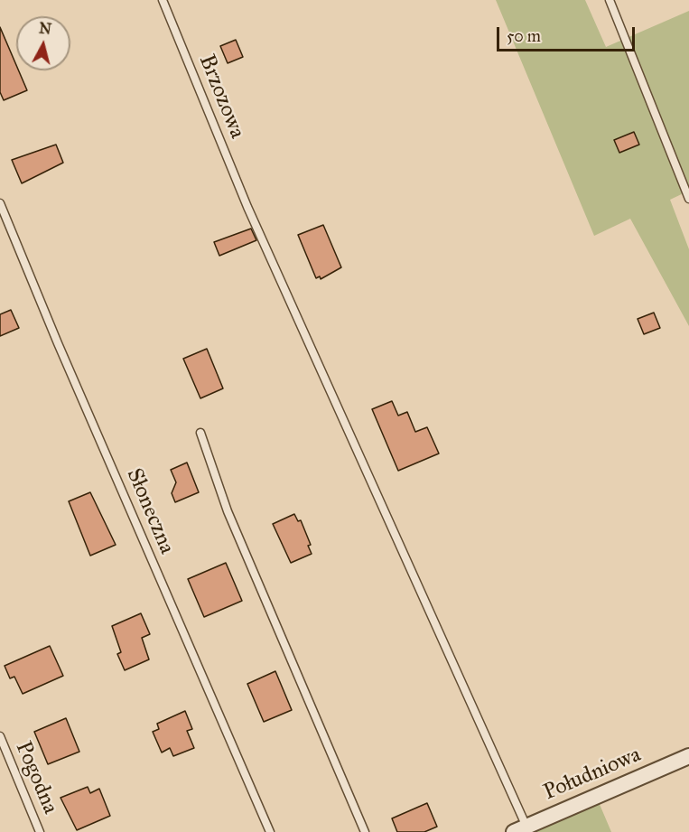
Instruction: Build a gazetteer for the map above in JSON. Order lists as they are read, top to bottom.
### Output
{
  "streets": {
    "street": ["Południowa"],
    "lane": ["Brzozowa", "Słoneczna", "Pogodna"]
  },
  "crossings": [
    ["Brzozowa", "Południowa"]
  ],
  "scale_bar": "50 m",
  "north": "top"
}
